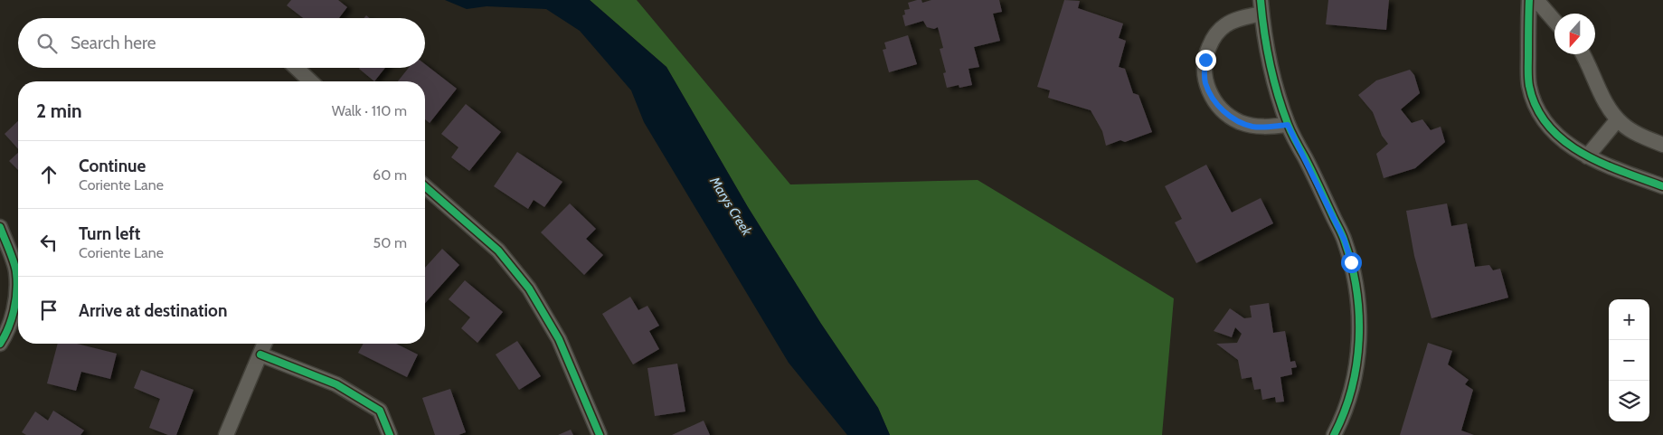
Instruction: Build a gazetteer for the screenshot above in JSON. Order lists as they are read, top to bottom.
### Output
{
  "water": ["Marys Creek"],
  "north": "bottom",
  "page": {
    "search": "Search here",
    "heading": ["2 min", "Walk · 110 m"],
    "list": [
      ["Continue", "Coriente Lane", "60 m"],
      ["Turn left", "Coriente Lane", "50 m"],
      "Arrive at destination"
    ],
    "map_buttons": ["+", "−"]
  }
}
